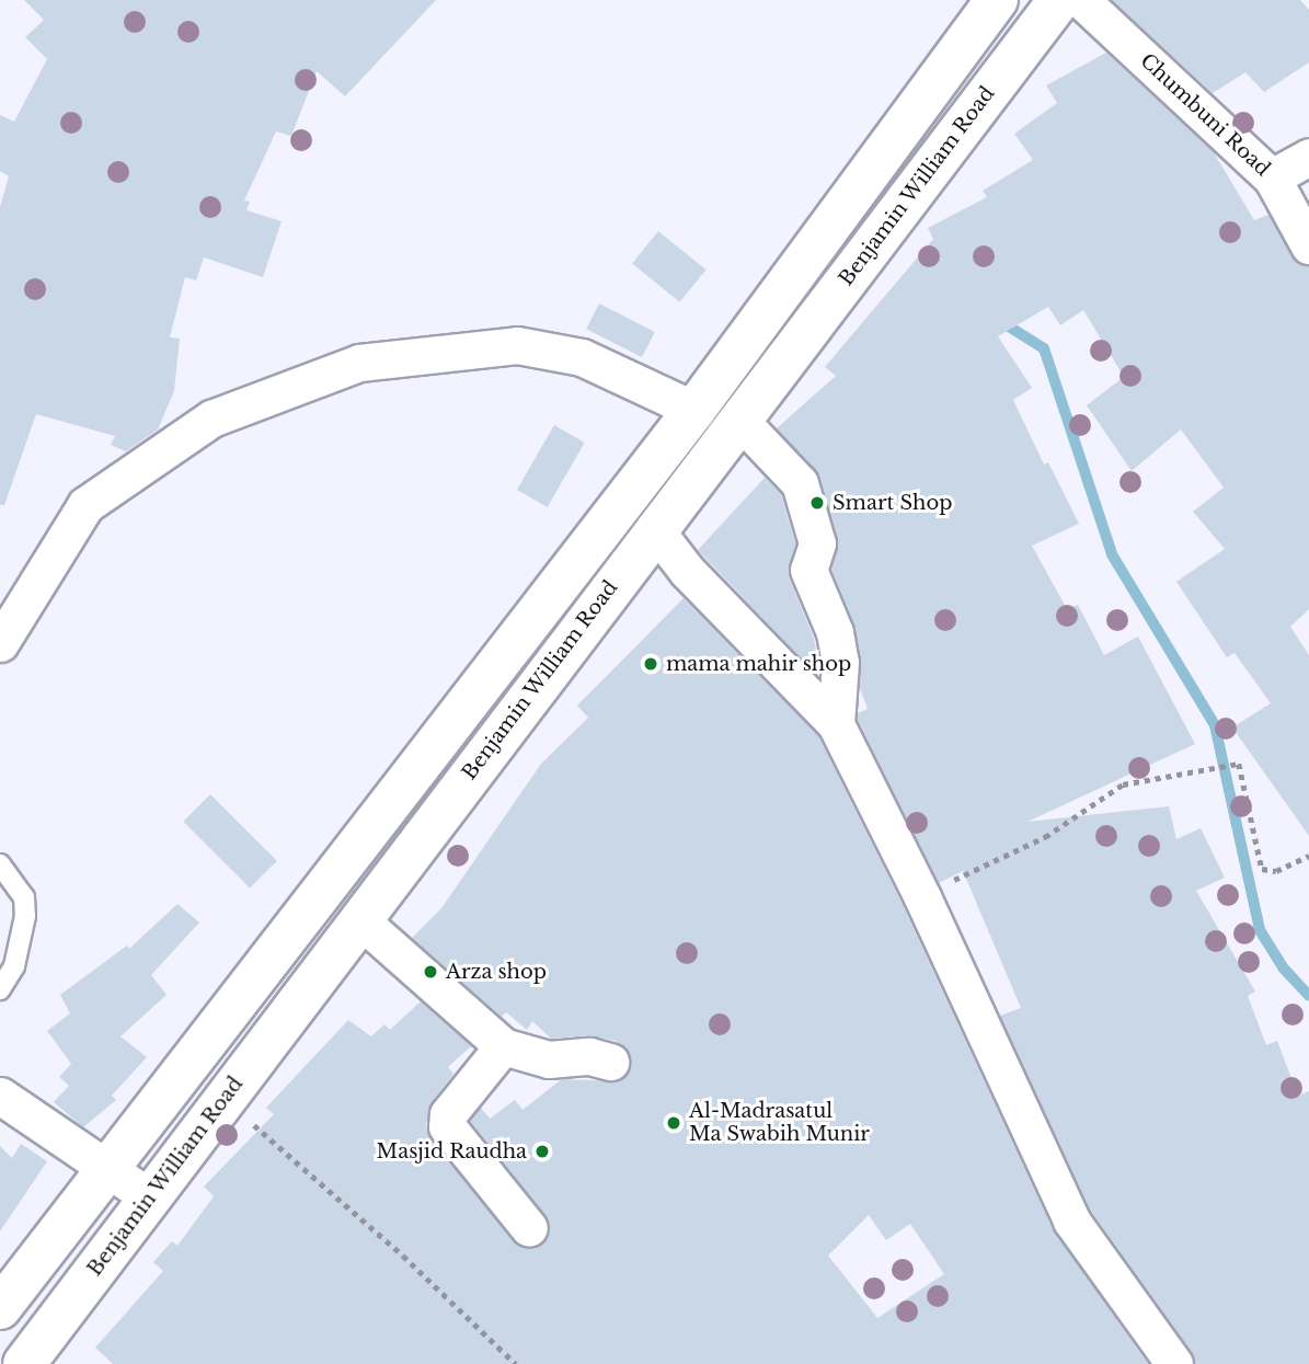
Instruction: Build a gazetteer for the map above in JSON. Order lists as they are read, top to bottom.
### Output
{
  "streets": {
    "main road": ["Benjamin William Road"],
    "street": ["Chumbuni Road"]
  },
  "places": [
    "Smart Shop",
    "mama mahir shop",
    "Arza shop",
    "Al-Madrasatul Ma Swabih Munir",
    "Masjid Raudha"
  ]
}
